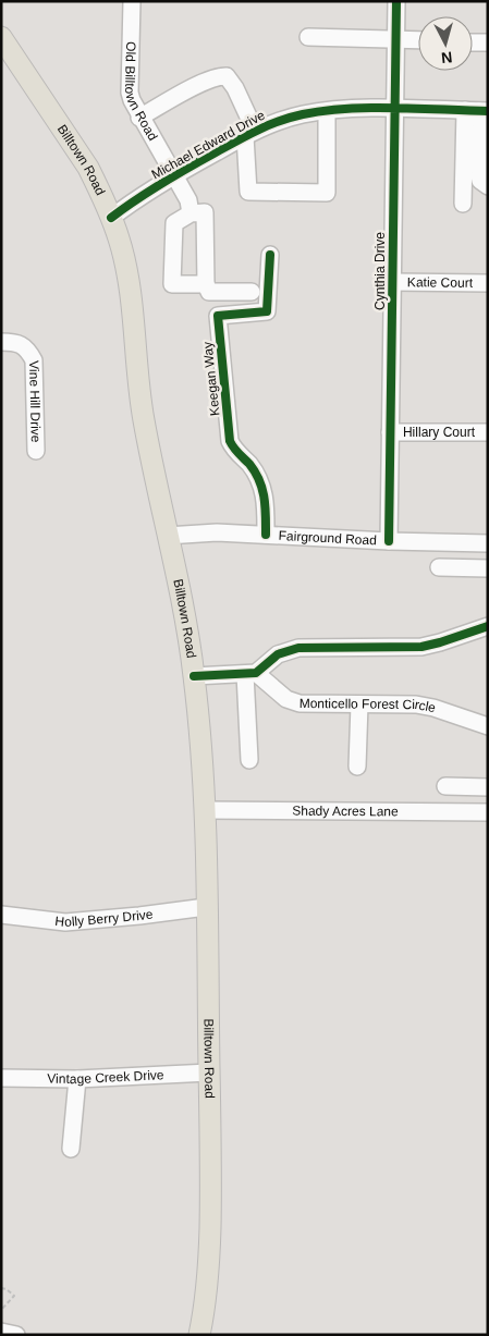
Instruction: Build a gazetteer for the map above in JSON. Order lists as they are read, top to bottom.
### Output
{
  "streets": {
    "main road": ["Billtown Road"],
    "street": [
      "Old Billtown Road",
      "Michael Edward Drive",
      "Cynthia Drive",
      "Katie Court",
      "Keegan Way",
      "Vine Hill Drive",
      "Hillary Court",
      "Fairground Road",
      "Monticello Forest Circle",
      "Shady Acres Lane",
      "Holly Berry Drive",
      "Vintage Creek Drive"
    ]
  },
  "crossings": [
    ["Old Billtown Road", "Michael Edward Drive"],
    ["Old Billtown Road", "Keegan Way"],
    ["Michael Edward Drive", "Billtown Road"],
    ["Michael Edward Drive", "Cynthia Drive"],
    ["Billtown Road", "Fairground Road"],
    ["Billtown Road", "Shady Acres Lane"],
    ["Billtown Road", "Holly Berry Drive"],
    ["Billtown Road", "Vintage Creek Drive"],
    ["Cynthia Drive", "Katie Court"],
    ["Cynthia Drive", "Hillary Court"],
    ["Cynthia Drive", "Fairground Road"],
    ["Keegan Way", "Fairground Road"]
  ],
  "north": "bottom"
}
